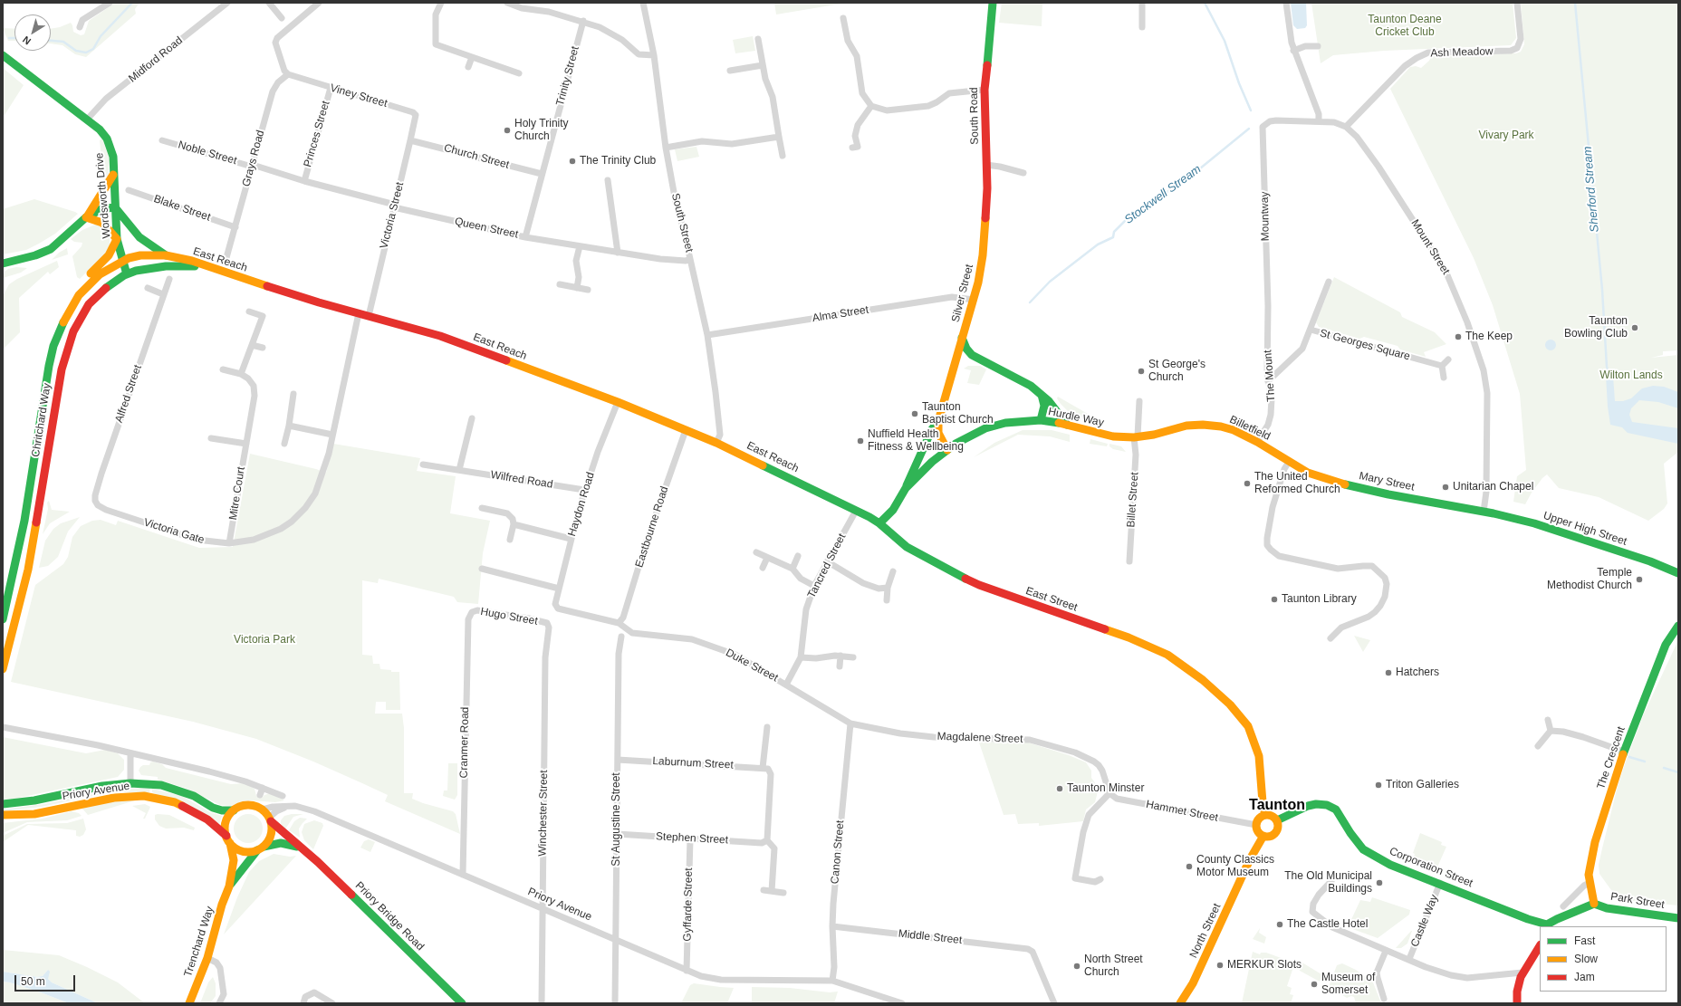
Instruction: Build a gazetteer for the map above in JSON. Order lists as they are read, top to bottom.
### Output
{
  "streets": {
    "main road": [
      "South Road",
      "Wordsworth Drive",
      "East Reach",
      "Silver Street",
      "Hurdle Way",
      "Chritchard Way",
      "Billetfield",
      "Mary Street",
      "Upper High Street",
      "East Street",
      "The Crescent",
      "Priory Avenue",
      "Corporation Street",
      "Park Street",
      "Priory Bridge Road",
      "North Street",
      "Trenchard Way"
    ],
    "street": [
      "Ash Meadow",
      "Midford Road",
      "Trinity Street",
      "Viney Street",
      "Princes Street",
      "Noble Street",
      "Church Street",
      "Grays Road",
      "Blake Street",
      "Victoria Street",
      "Mountway",
      "South Street",
      "Queen Street",
      "Mount Street",
      "Alma Street",
      "St Georges Square",
      "The Mount",
      "Alfred Street",
      "Wilfred Road",
      "Mitre Court",
      "Billet Street",
      "Haydon Road",
      "Eastbourne Road",
      "Victoria Gate",
      "Tancred Street",
      "Hugo Street",
      "Duke Street",
      "Magdalene Street",
      "Cranmer Road",
      "Laburnum Street",
      "Hammet Street",
      "Winchester Street",
      "St Augustine Street",
      "Stephen Street",
      "Canon Street",
      "Gyffarde Street",
      "Castle Way",
      "Middle Street"
    ]
  },
  "crossings": [
    ["Ash Meadow", "Mount Street"],
    ["Midford Road", "Wordsworth Drive"],
    ["Trinity Street", "Church Street"],
    ["Trinity Street", "Queen Street"],
    ["Viney Street", "Princes Street"],
    ["Viney Street", "Grays Road"],
    ["Viney Street", "Victoria Street"],
    ["South Road", "Silver Street"],
    ["Princes Street", "Queen Street"],
    ["Noble Street", "Grays Road"],
    ["Noble Street", "Queen Street"],
    ["Church Street", "Victoria Street"],
    ["Grays Road", "Blake Street"],
    ["Grays Road", "Queen Street"],
    ["Wordsworth Drive", "East Reach"],
    ["Wordsworth Drive", "Chritchard Way"],
    ["Victoria Street", "Queen Street"],
    ["Victoria Street", "East Reach"],
    ["Mountway", "Mount Street"],
    ["Mountway", "The Mount"],
    ["South Street", "Queen Street"],
    ["South Street", "East Reach"],
    ["South Street", "Alma Street"],
    ["Mount Street", "Mary Street"],
    ["Mount Street", "Upper High Street"],
    ["East Reach", "Hurdle Way"],
    ["East Reach", "Chritchard Way"],
    ["East Reach", "Haydon Road"],
    ["East Reach", "Eastbourne Road"],
    ["East Reach", "Victoria Gate"],
    ["East Reach", "Tancred Street"],
    ["East Reach", "East Street"],
    ["Silver Street", "Alma Street"],
    ["Silver Street", "Hurdle Way"],
    ["St Georges Square", "The Mount"],
    ["The Mount", "Billetfield"],
    ["Alfred Street", "Victoria Gate"],
    ["Hurdle Way", "Billetfield"],
    ["Hurdle Way", "Billet Street"],
    ["Hurdle Way", "East Street"],
    ["Billetfield", "Mary Street"],
    ["Billetfield", "Billet Street"],
    ["Wilfred Road", "Haydon Road"],
    ["Mary Street", "Upper High Street"],
    ["Mitre Court", "Victoria Gate"],
    ["Haydon Road", "Eastbourne Road"],
    ["Haydon Road", "Duke Street"],
    ["Eastbourne Road", "Duke Street"],
    ["Tancred Street", "Duke Street"],
    ["East Street", "Hammet Street"],
    ["East Street", "Corporation Street"],
    ["East Street", "North Street"],
    ["Hugo Street", "Cranmer Road"],
    ["Hugo Street", "Winchester Street"],
    ["Duke Street", "Magdalene Street"],
    ["Duke Street", "Canon Street"],
    ["Magdalene Street", "Hammet Street"],
    ["Magdalene Street", "Canon Street"],
    ["Cranmer Road", "Priory Avenue"],
    ["The Crescent", "Park Street"],
    ["Laburnum Street", "St Augustine Street"],
    ["Priory Avenue", "Winchester Street"],
    ["Priory Avenue", "St Augustine Street"],
    ["Priory Avenue", "Canon Street"],
    ["Priory Avenue", "Gyffarde Street"],
    ["Priory Avenue", "Priory Bridge Road"],
    ["Priory Avenue", "Trenchard Way"],
    ["Hammet Street", "Corporation Street"],
    ["Hammet Street", "North Street"],
    ["St Augustine Street", "Stephen Street"],
    ["Stephen Street", "Gyffarde Street"],
    ["Canon Street", "Middle Street"],
    ["Corporation Street", "Castle Way"],
    ["Corporation Street", "North Street"],
    ["Priory Bridge Road", "Trenchard Way"]
  ],
  "districts": ["Taunton"],
  "water": ["Sherford Stream", "Stockwell Stream"],
  "parks": [
    "Taunton Deane Cricket Club",
    "Vivary Park",
    "Wilton Lands",
    "Victoria Park"
  ],
  "places": [
    "Holy Trinity Church",
    "The Trinity Club",
    "Taunton Bowling Club",
    "The Keep",
    "St George's Church",
    "Taunton Baptist Church",
    "Nuffield Health Fitness & Wellbeing",
    "The United Reformed Church",
    "Unitarian Chapel",
    "Temple Methodist Church",
    "Taunton Library",
    "Hatchers",
    "Triton Galleries",
    "Taunton Minster",
    "County Classics Motor Museum",
    "The Old Municipal Buildings",
    "The Castle Hotel",
    "MERKUR Slots",
    "North Street Church",
    "Museum of Somerset"
  ],
  "legend": ["Fast", "Slow", "Jam"],
  "scale_bar": "50 m",
  "north": "bottom left"
}
